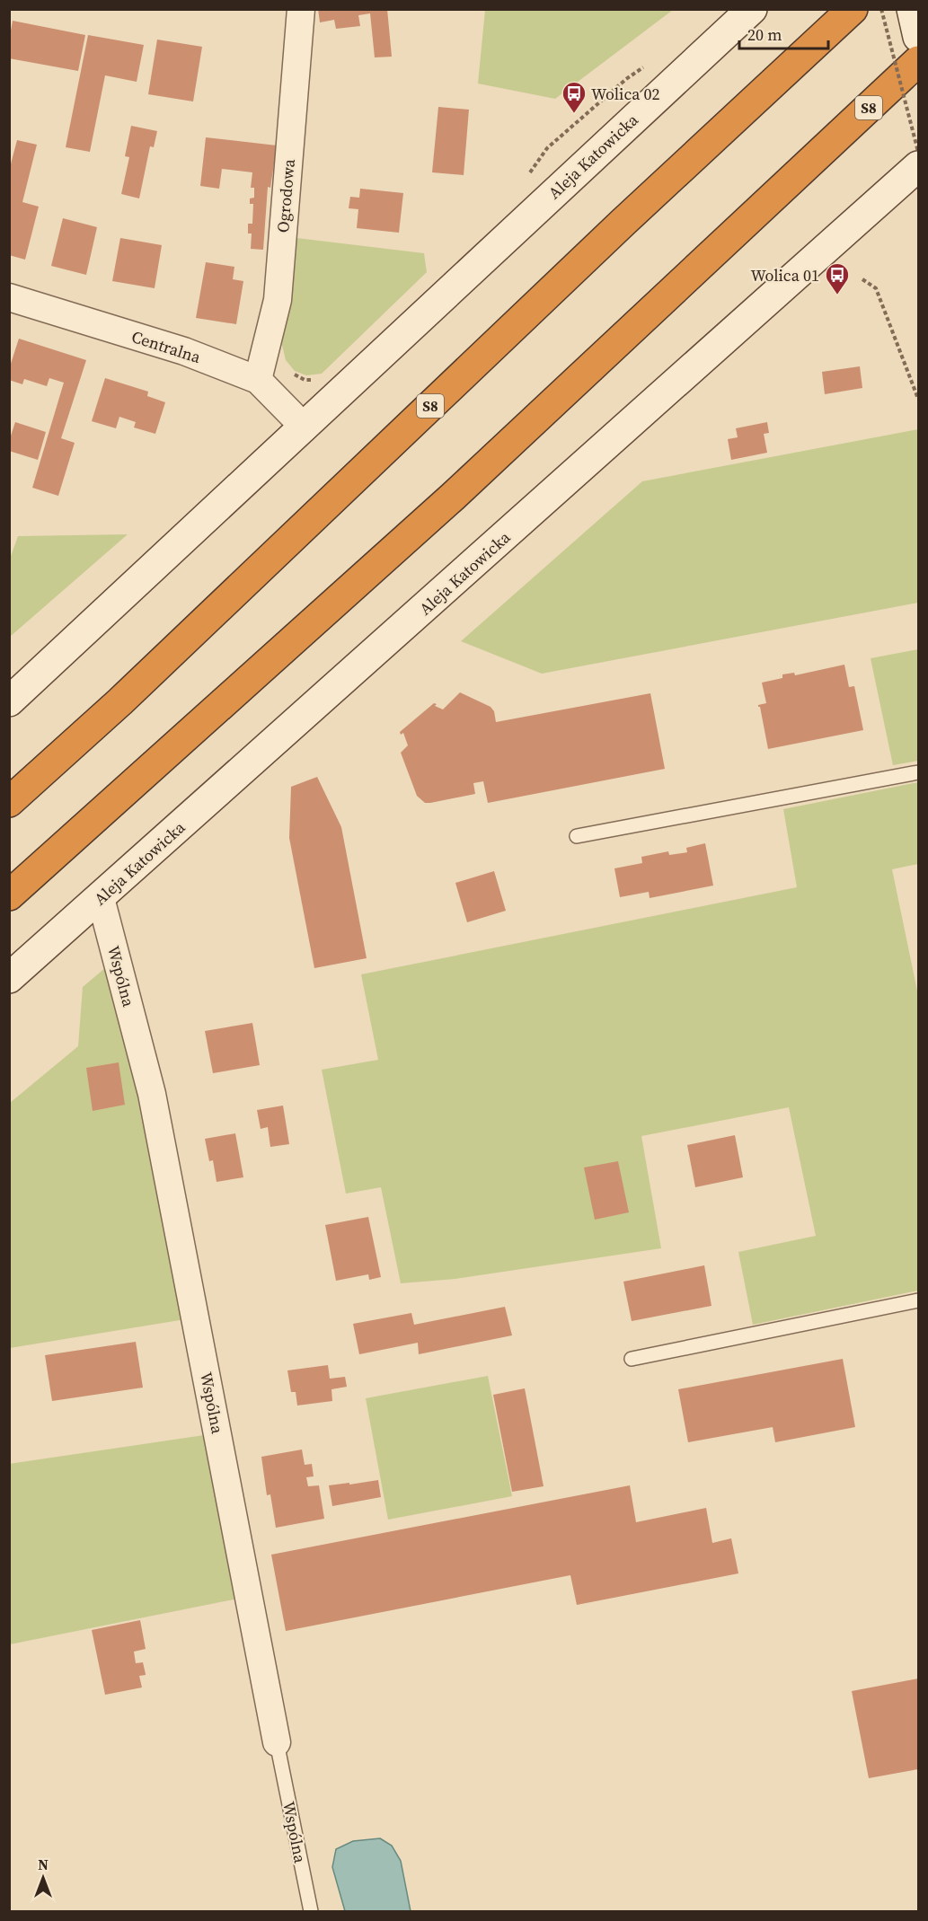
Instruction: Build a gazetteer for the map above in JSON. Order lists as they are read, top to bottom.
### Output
{
  "streets": {
    "highway": ["S8"],
    "street": [
      "Aleja Katowicka",
      "Ogrodowa",
      "Centralna",
      "Wspólna"
    ]
  },
  "crossings": [
    ["Aleja Katowicka", "Centralna"],
    ["Aleja Katowicka", "Wspólna"],
    ["Ogrodowa", "Centralna"]
  ],
  "places": {
    "bus stop": ["Wolica 02", "Wolica 01"]
  },
  "scale_bar": "20 m",
  "north": "top"
}
